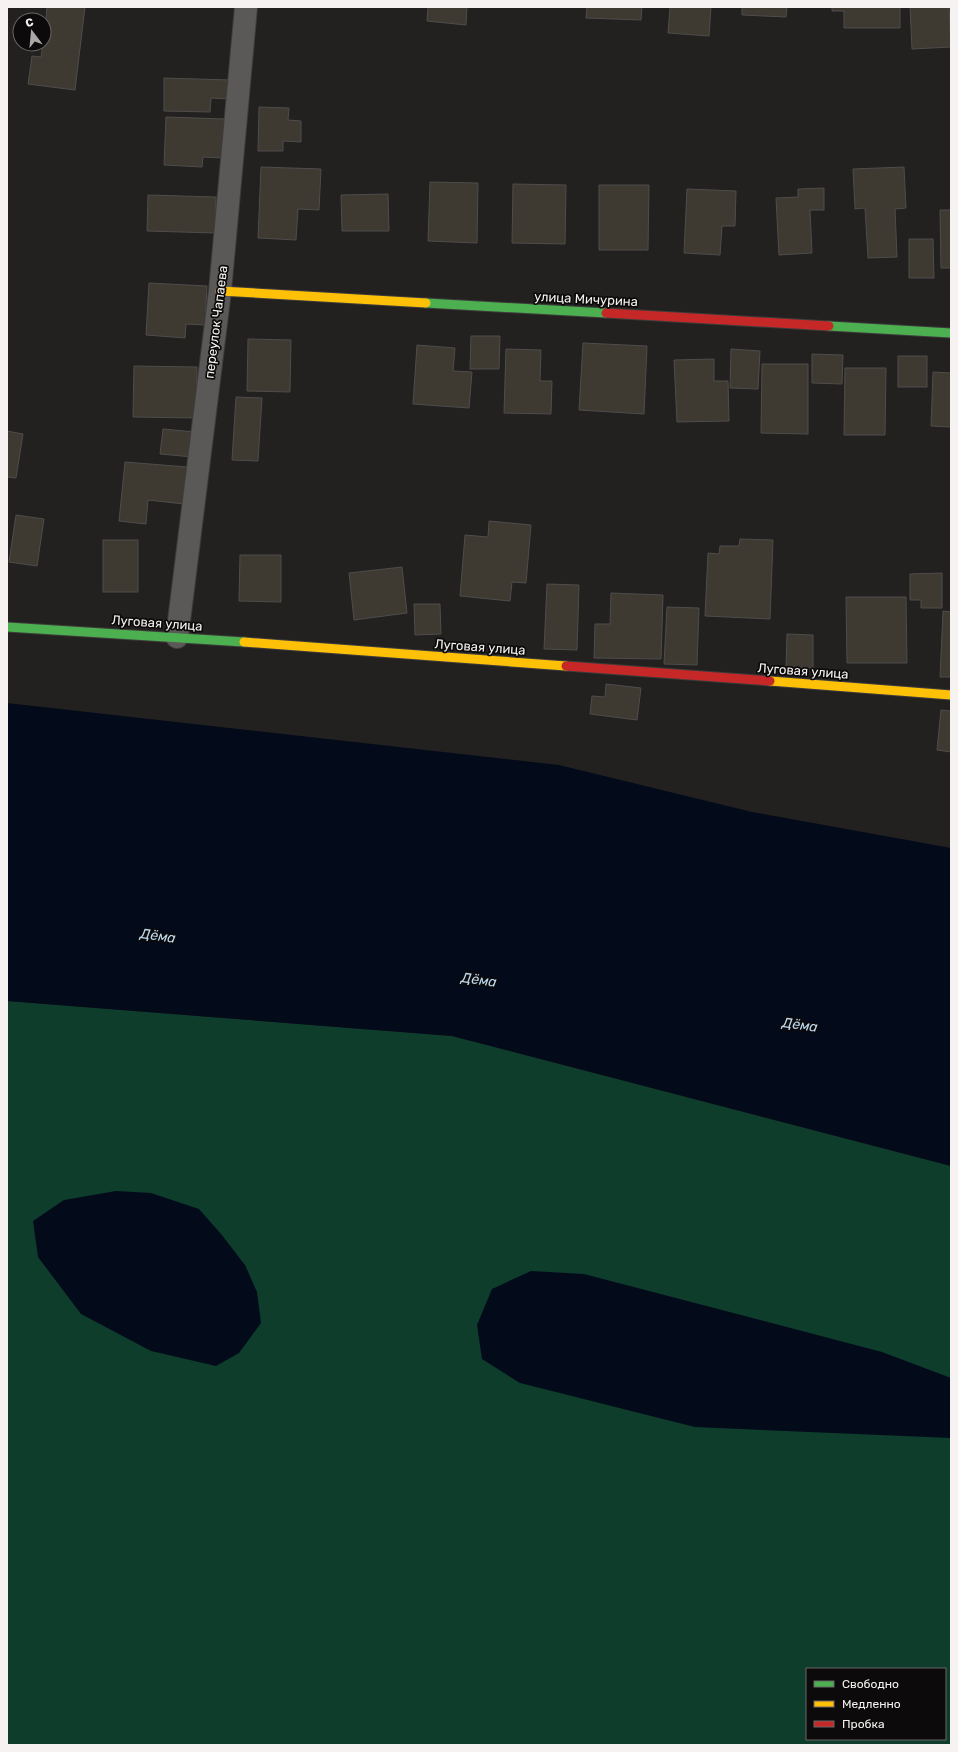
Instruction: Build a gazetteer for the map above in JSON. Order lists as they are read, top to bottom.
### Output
{
  "streets": {
    "street": ["улица Мичурина", "переулок Чапаева", "Луговая улица"]
  },
  "crossings": [
    ["улица Мичурина", "переулок Чапаева"],
    ["переулок Чапаева", "Луговая улица"]
  ],
  "water": ["Дёма"],
  "legend": ["Свободно", "Медленно", "Пробка"],
  "north": "top"
}
